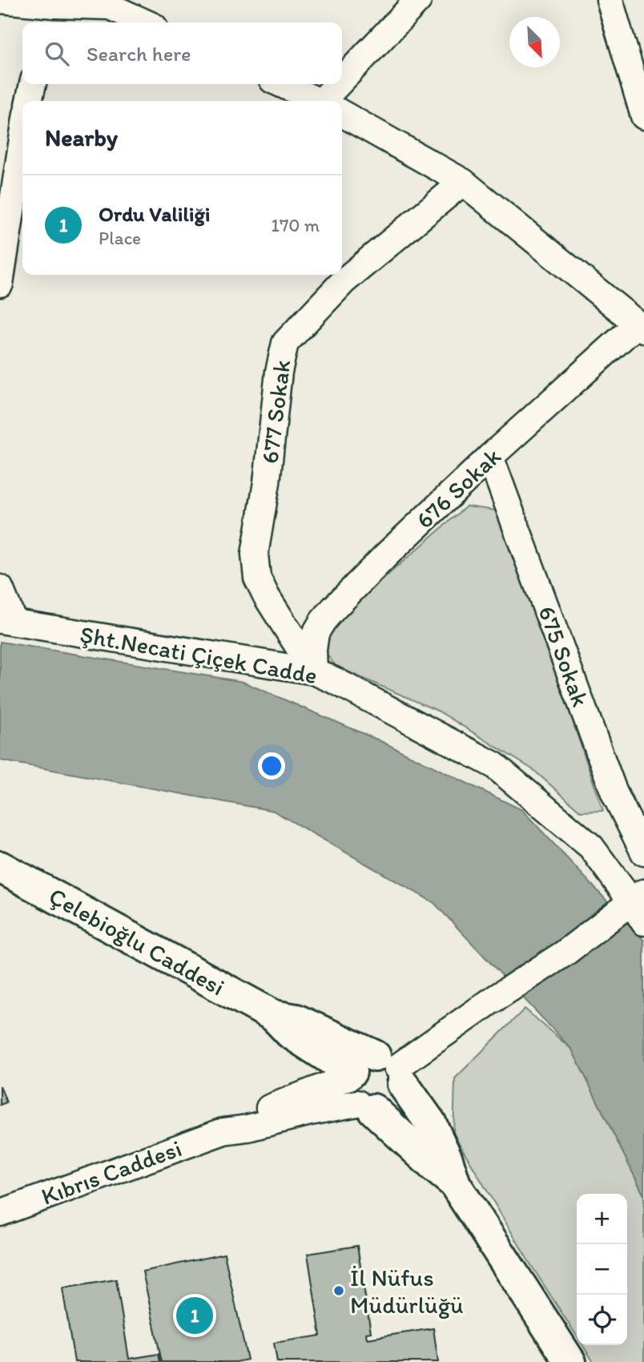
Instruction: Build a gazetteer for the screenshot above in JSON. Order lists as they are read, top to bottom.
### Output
{
  "streets": {
    "main road": ["Çelebioğlu Caddesi"],
    "street": [
      "677 Sokak",
      "676 Sokak",
      "Şht.Necati Çiçek Cadde",
      "675 Sokak",
      "Kıbrıs Caddesi"
    ]
  },
  "crossings": [
    ["677 Sokak", "676 Sokak"],
    ["677 Sokak", "Şht.Necati Çiçek Cadde"],
    ["676 Sokak", "Şht.Necati Çiçek Cadde"],
    ["676 Sokak", "675 Sokak"],
    ["Çelebioğlu Caddesi", "Kıbrıs Caddesi"]
  ],
  "places": ["İl Nüfus Müdürlüğü"],
  "north": "bottom right",
  "page": {
    "search": "Search here",
    "heading": "Nearby",
    "list": [
      {
        "mark": "1",
        "name": "Ordu Valiliği",
        "note": "Place",
        "value": "170 m"
      }
    ],
    "map_buttons": ["+", "−"],
    "pins": "1"
  }
}
